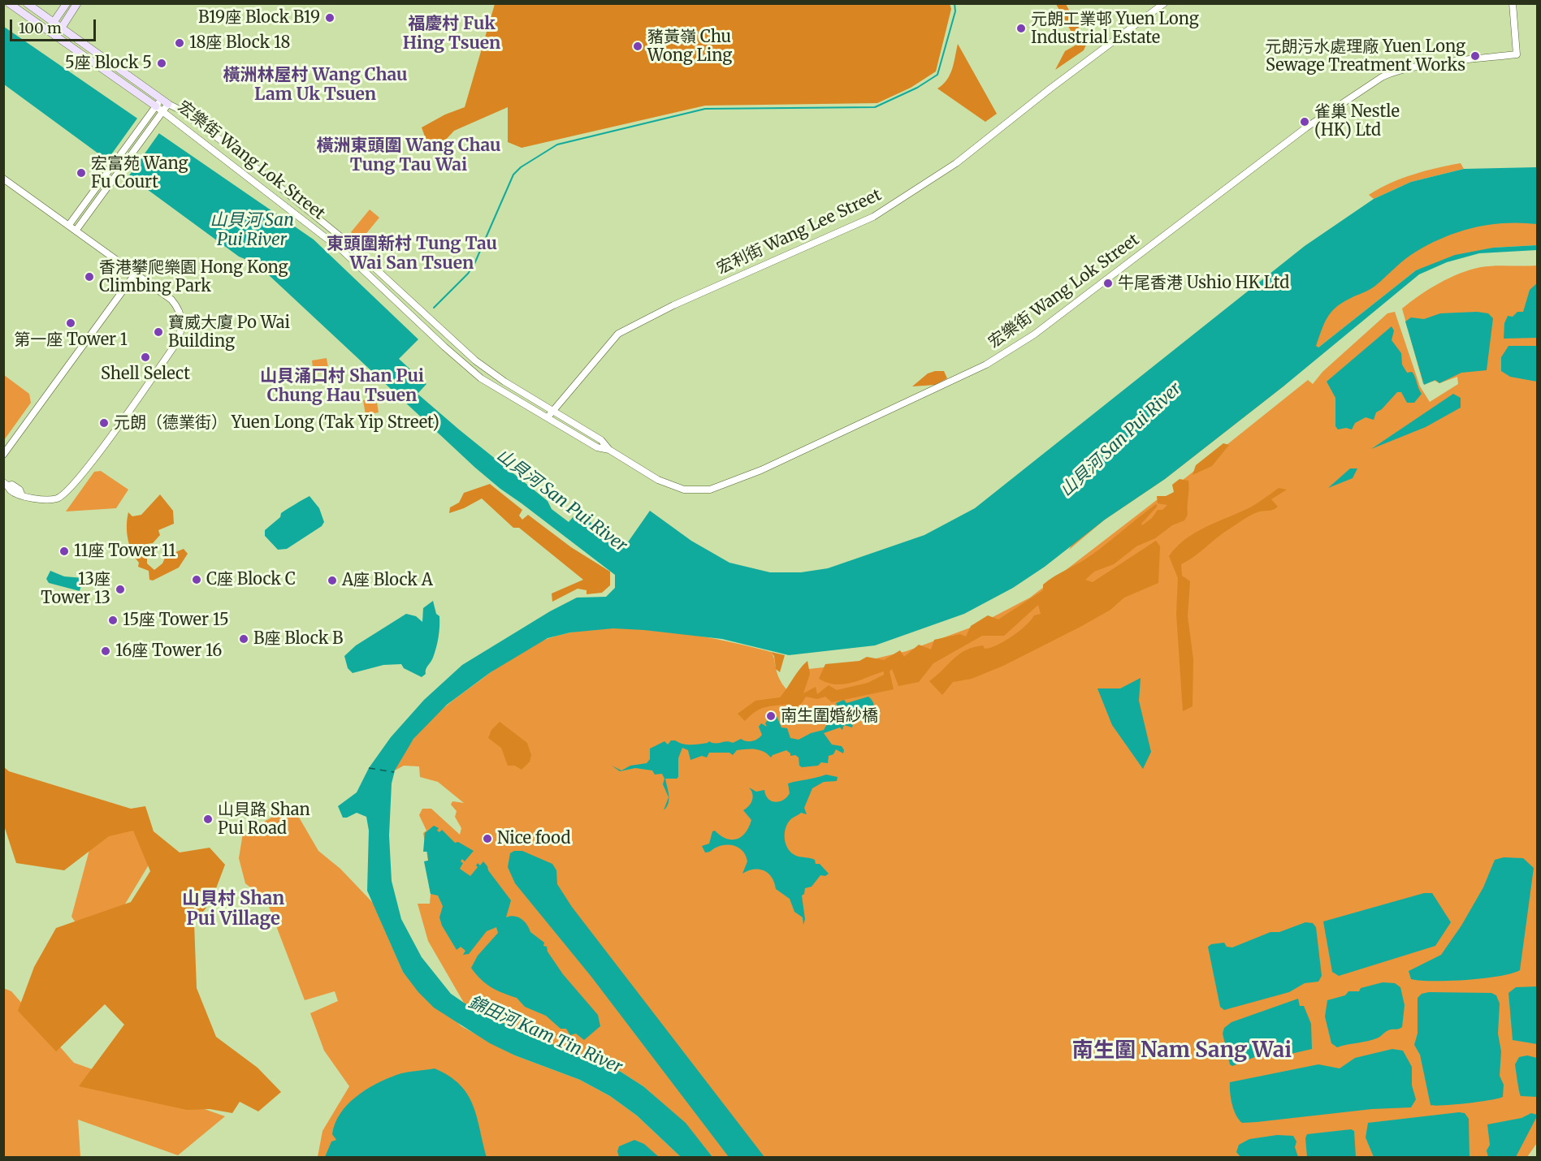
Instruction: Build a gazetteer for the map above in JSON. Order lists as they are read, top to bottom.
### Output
{
  "streets": {
    "main road": ["宏樂街 Wang Lok Street"],
    "street": ["宏利街 Wang Lee Street"]
  },
  "crossings": [
    ["宏樂街 Wang Lok Street", "宏利街 Wang Lee Street"]
  ],
  "districts": [
    "福慶村 Fuk Hing Tsuen",
    "橫洲林屋村 Wang Chau Lam Uk Tsuen",
    "橫洲東頭圍 Wang Chau Tung Tau Wai",
    "東頭圍新村 Tung Tau Wai San Tsuen",
    "山貝涌口村 Shan Pui Chung Hau Tsuen",
    "山貝村 Shan Pui Village",
    "南生圍 Nam Sang Wai"
  ],
  "water": ["山貝河 San Pui River", "錦田河 Kam Tin River"],
  "places": [
    "B19座 Block B19",
    "元朗工業邨 Yuen Long Industrial Estate",
    "18座 Block 18",
    "豬黃嶺 Chu Wong Ling",
    "元朗污水處理廠 Yuen Long Sewage Treatment Works",
    "5座 Block 5",
    "雀巢 Nestle (HK) Ltd",
    "宏富苑 Wang Fu Court",
    "香港攀爬樂園 Hong Kong Climbing Park",
    "牛尾香港 Ushio HK Ltd",
    "第一座 Tower 1",
    "寶威大廈 Po Wai Building",
    "Shell Select",
    "元朗（德業街） Yuen Long (Tak Yip Street)",
    "11座 Tower 11",
    "C座 Block C",
    "A座 Block A",
    "13座 Tower 13",
    "15座 Tower 15",
    "B座 Block B",
    "16座 Tower 16",
    "南生圍婚紗橋",
    "山貝路 Shan Pui Road",
    "Nice food"
  ],
  "scale_bar": "100 m"
}
